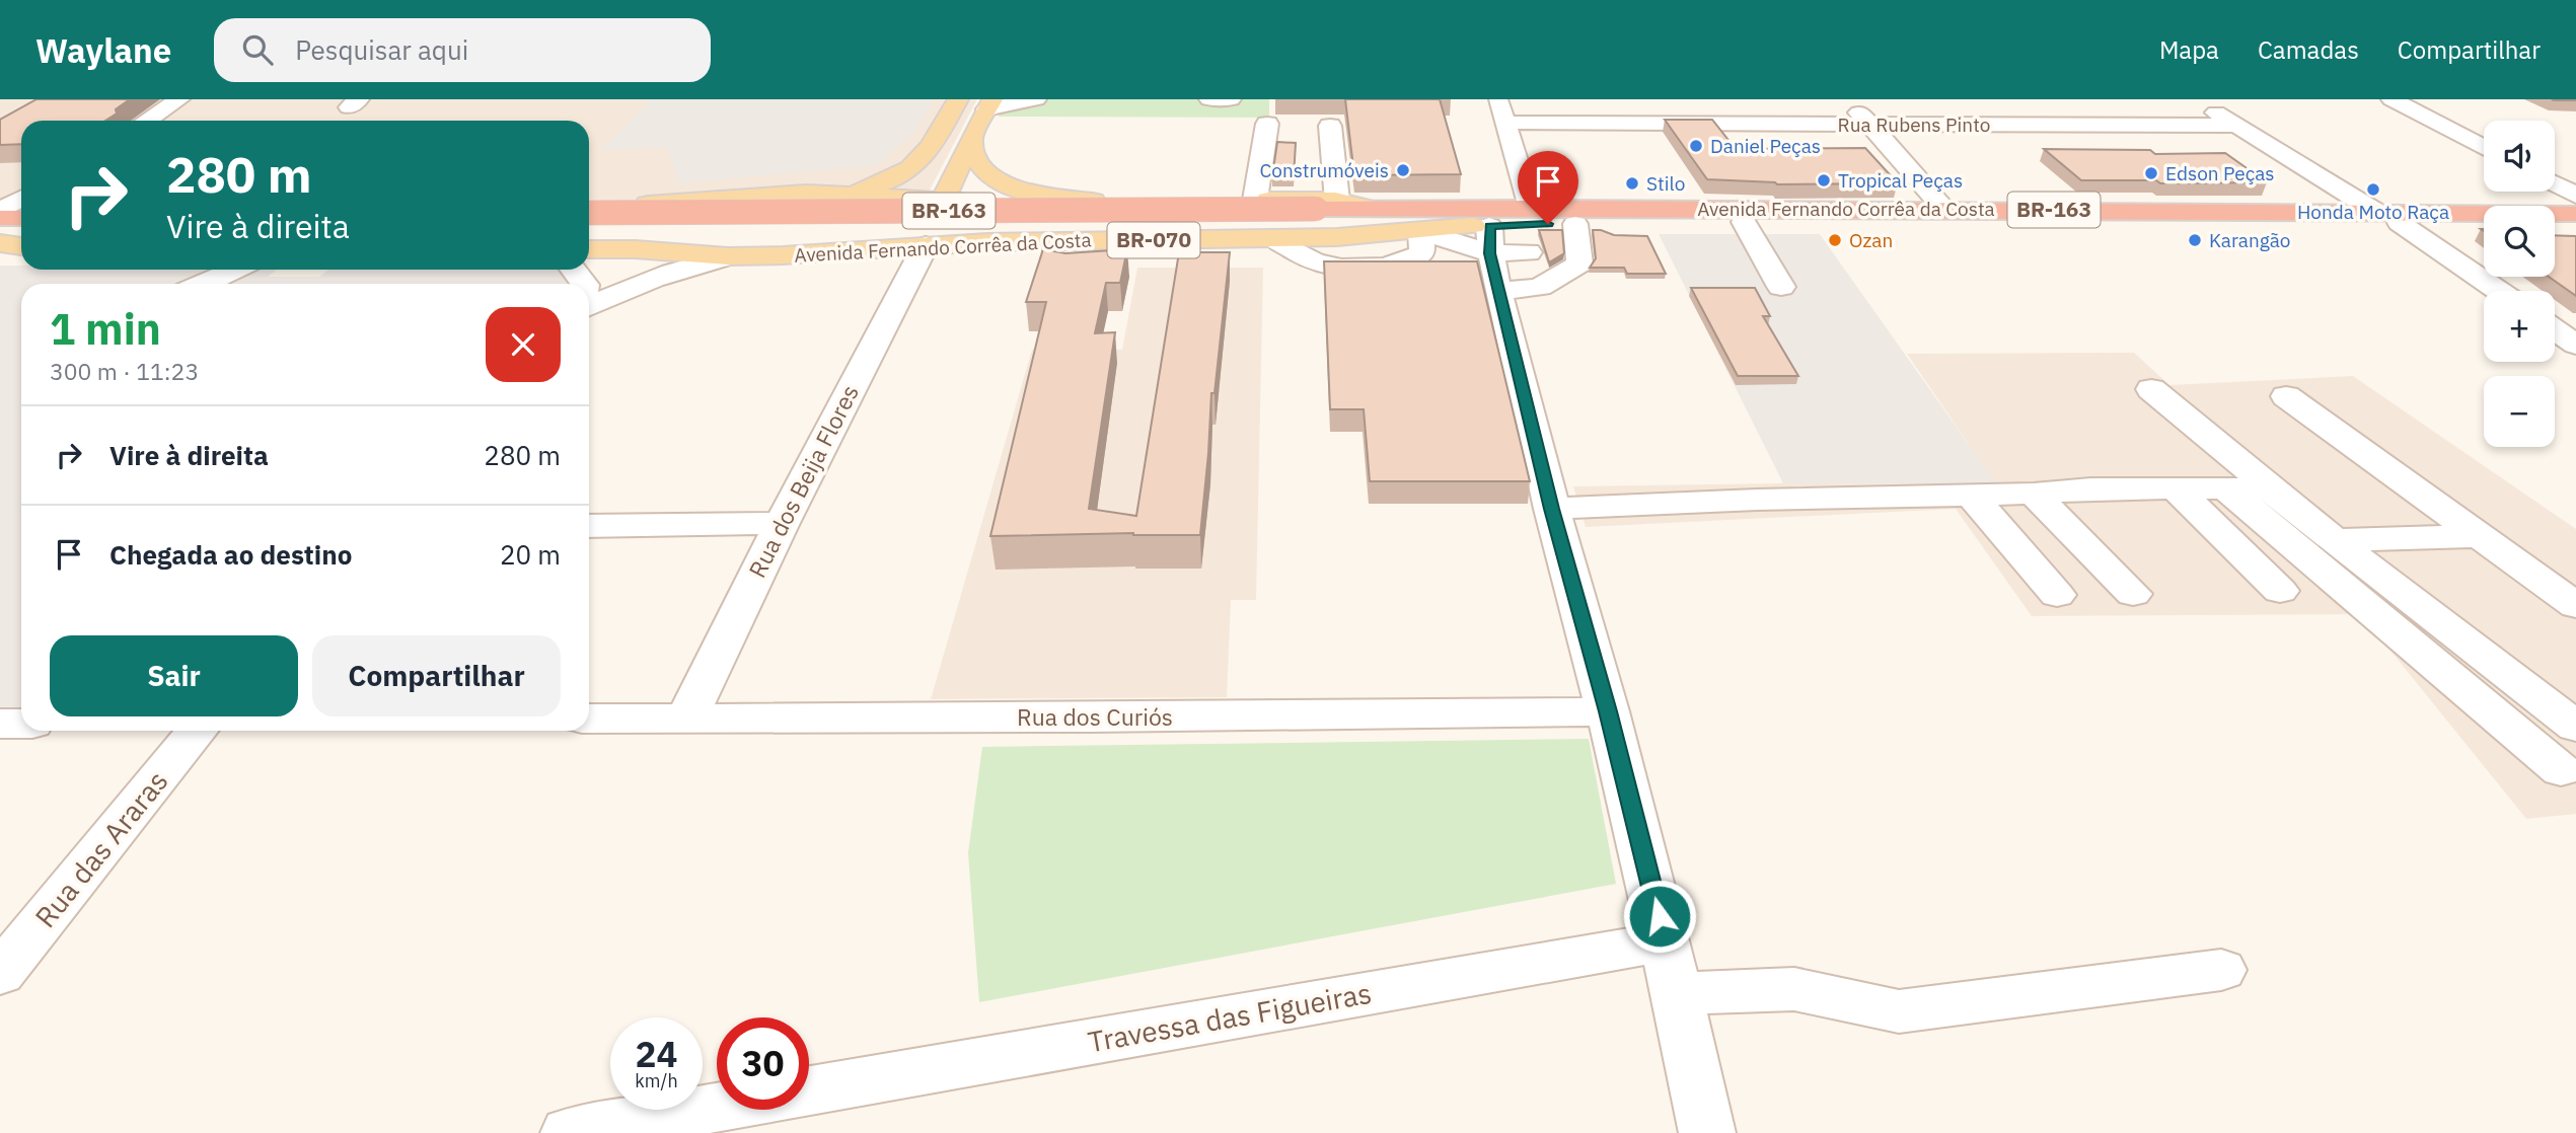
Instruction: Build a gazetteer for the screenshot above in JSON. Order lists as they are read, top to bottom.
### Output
{
  "streets": {
    "highway": ["Avenida Fernando Corrêa da Costa", "BR-163"],
    "main road": ["BR-070"],
    "street": [
      "Rua Rubens Pinto",
      "Rua dos Beija Flores",
      "Rua dos Curiós",
      "Rua das Araras",
      "Travessa das Figueiras"
    ]
  },
  "crossings": [
    ["Avenida Fernando Corrêa da Costa", "BR-070"],
    ["Avenida Fernando Corrêa da Costa", "Rua dos Beija Flores"],
    ["Rua dos Beija Flores", "Rua dos Curiós"]
  ],
  "places": [
    "Daniel Peças",
    "Construmóveis",
    "Edson Peças",
    "Tropical Peças",
    "Stilo",
    "Honda Moto Raça",
    "Ozan",
    "Karangão"
  ],
  "page": {
    "header": "Waylane",
    "search": "Pesquisar aqui",
    "nav": ["Mapa", "Camadas", "Compartilhar"],
    "map_buttons": ["+", "−"],
    "turn": ["280 m", "Vire à direita"],
    "heading": ["1 min", "300 m · 11:23"],
    "list": [
      {
        "name": "Vire à direita",
        "value": "280 m"
      },
      {
        "name": "Chegada ao destino",
        "value": "20 m"
      }
    ],
    "buttons": ["Sair", "Compartilhar"],
    "speed": "24 km/h",
    "limit": "30"
  }
}
